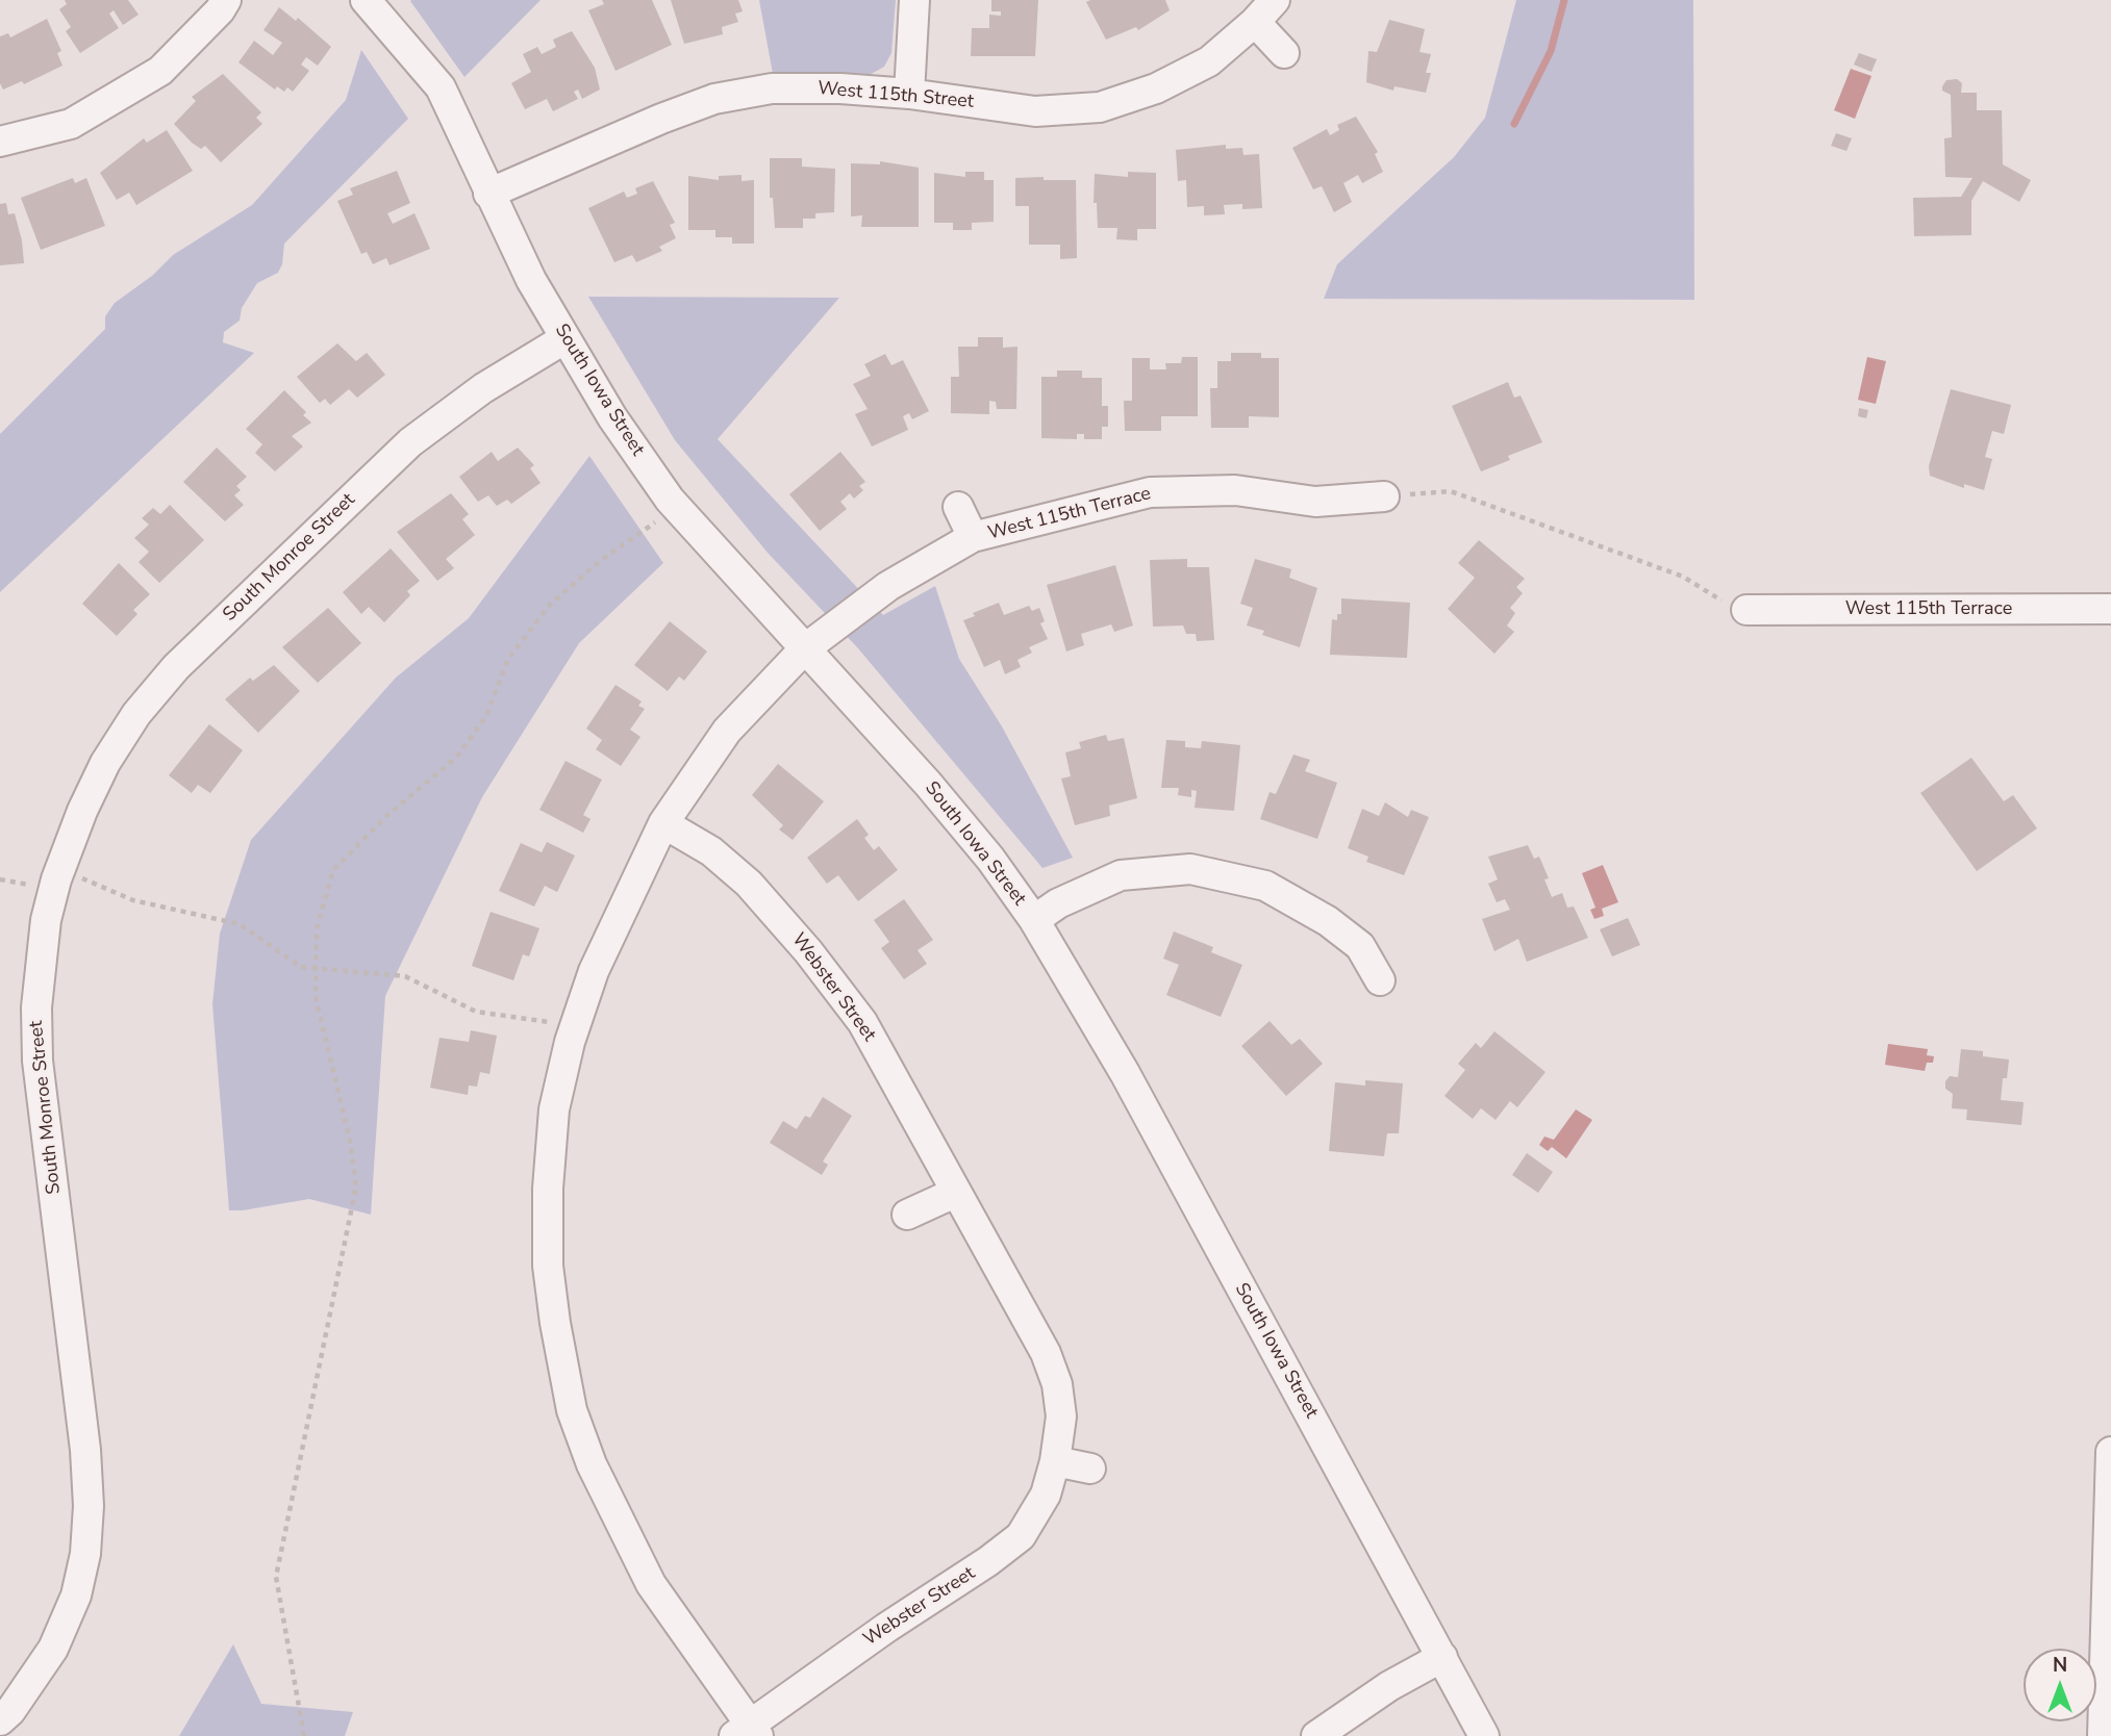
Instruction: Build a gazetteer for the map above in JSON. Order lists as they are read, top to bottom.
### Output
{
  "streets": {
    "street": [
      "West 115th Street",
      "South Iowa Street",
      "West 115th Terrace",
      "South Monroe Street",
      "Webster Street"
    ]
  },
  "crossings": [
    ["West 115th Street", "South Iowa Street"],
    ["South Iowa Street", "West 115th Terrace"],
    ["South Iowa Street", "South Monroe Street"],
    ["West 115th Terrace", "Webster Street"]
  ],
  "north": "top"
}
